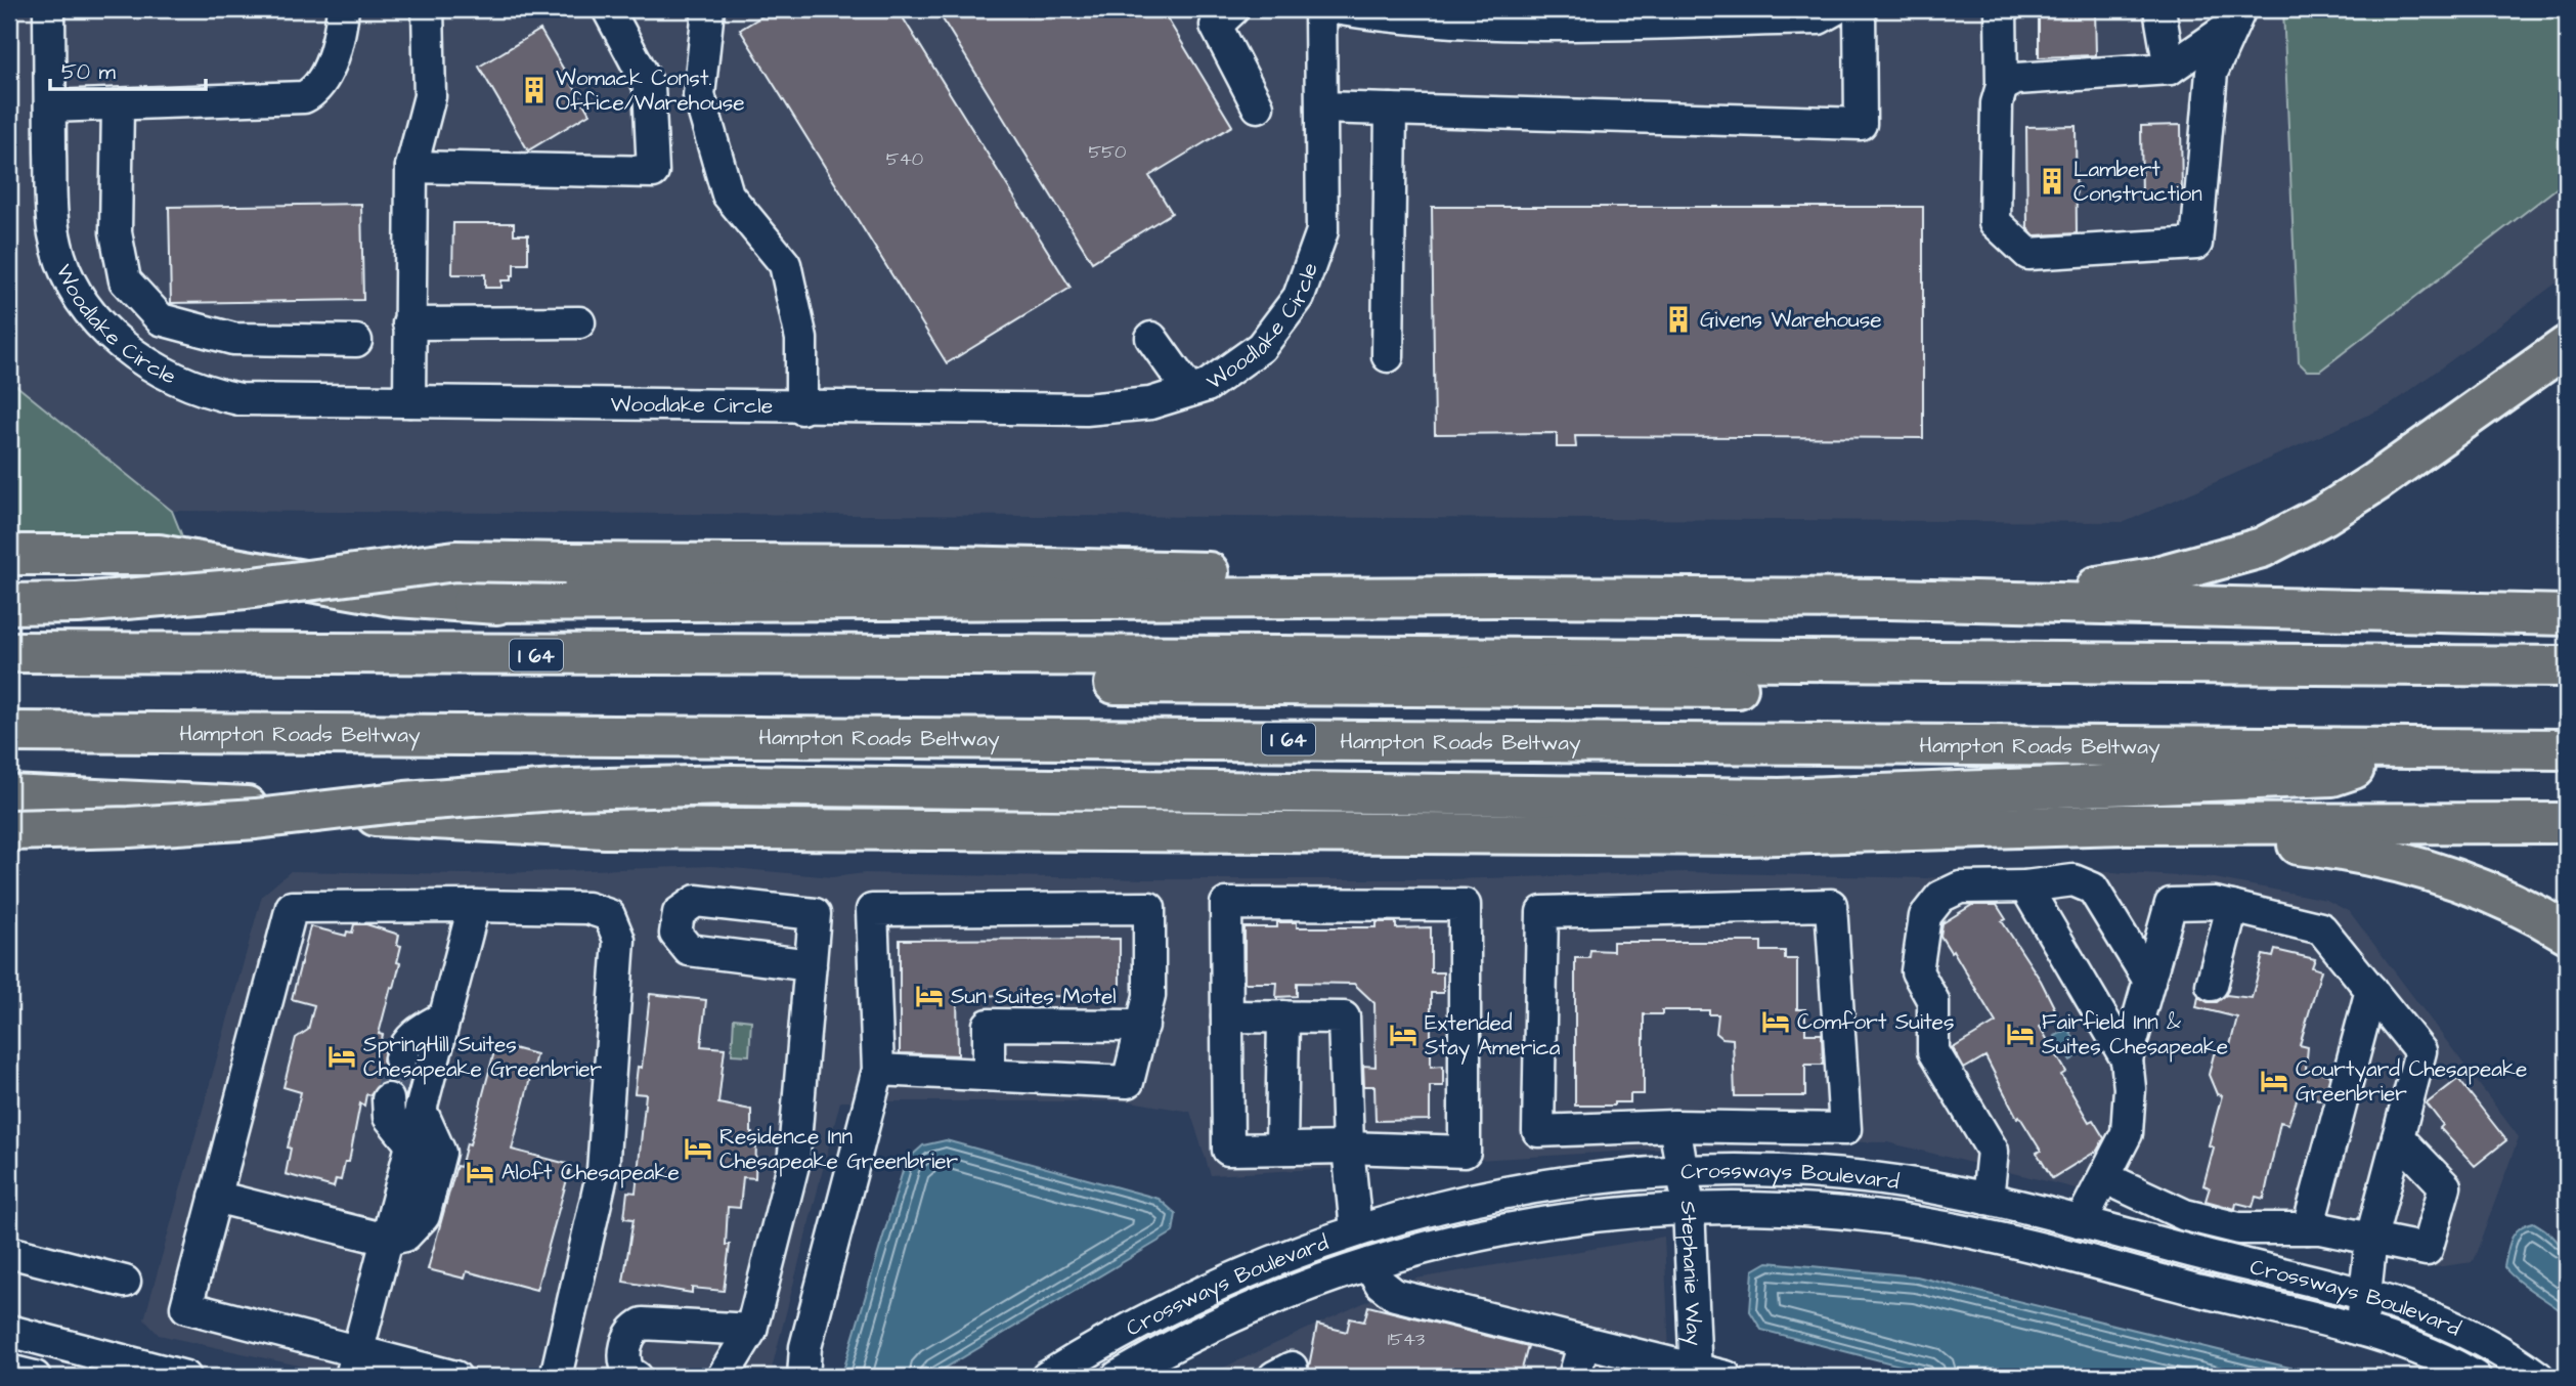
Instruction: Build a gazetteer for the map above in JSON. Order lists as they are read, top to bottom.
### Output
{
  "streets": {
    "highway": ["I 64", "Hampton Roads Beltway"],
    "street": ["Woodlake Circle", "Crossways Boulevard", "Stephanie Way"]
  },
  "crossings": [
    ["Crossways Boulevard", "Stephanie Way"]
  ],
  "places": {
    "building": ["Womack Const. Office/Warehouse", "Lambert Construction", "Givens Warehouse"],
    "hotel": [
      "Sun Suites Motel",
      "Comfort Suites",
      "Fairfield Inn & Suites Chesapeake",
      "Extended Stay America",
      "SpringHill Suites Chesapeake Greenbrier",
      "Courtyard Chesapeake Greenbrier",
      "Residence Inn Chesapeake Greenbrier",
      "Aloft Chesapeake"
    ]
  },
  "house_numbers": ["550", "540", "1543"],
  "scale_bar": "50 m"
}
